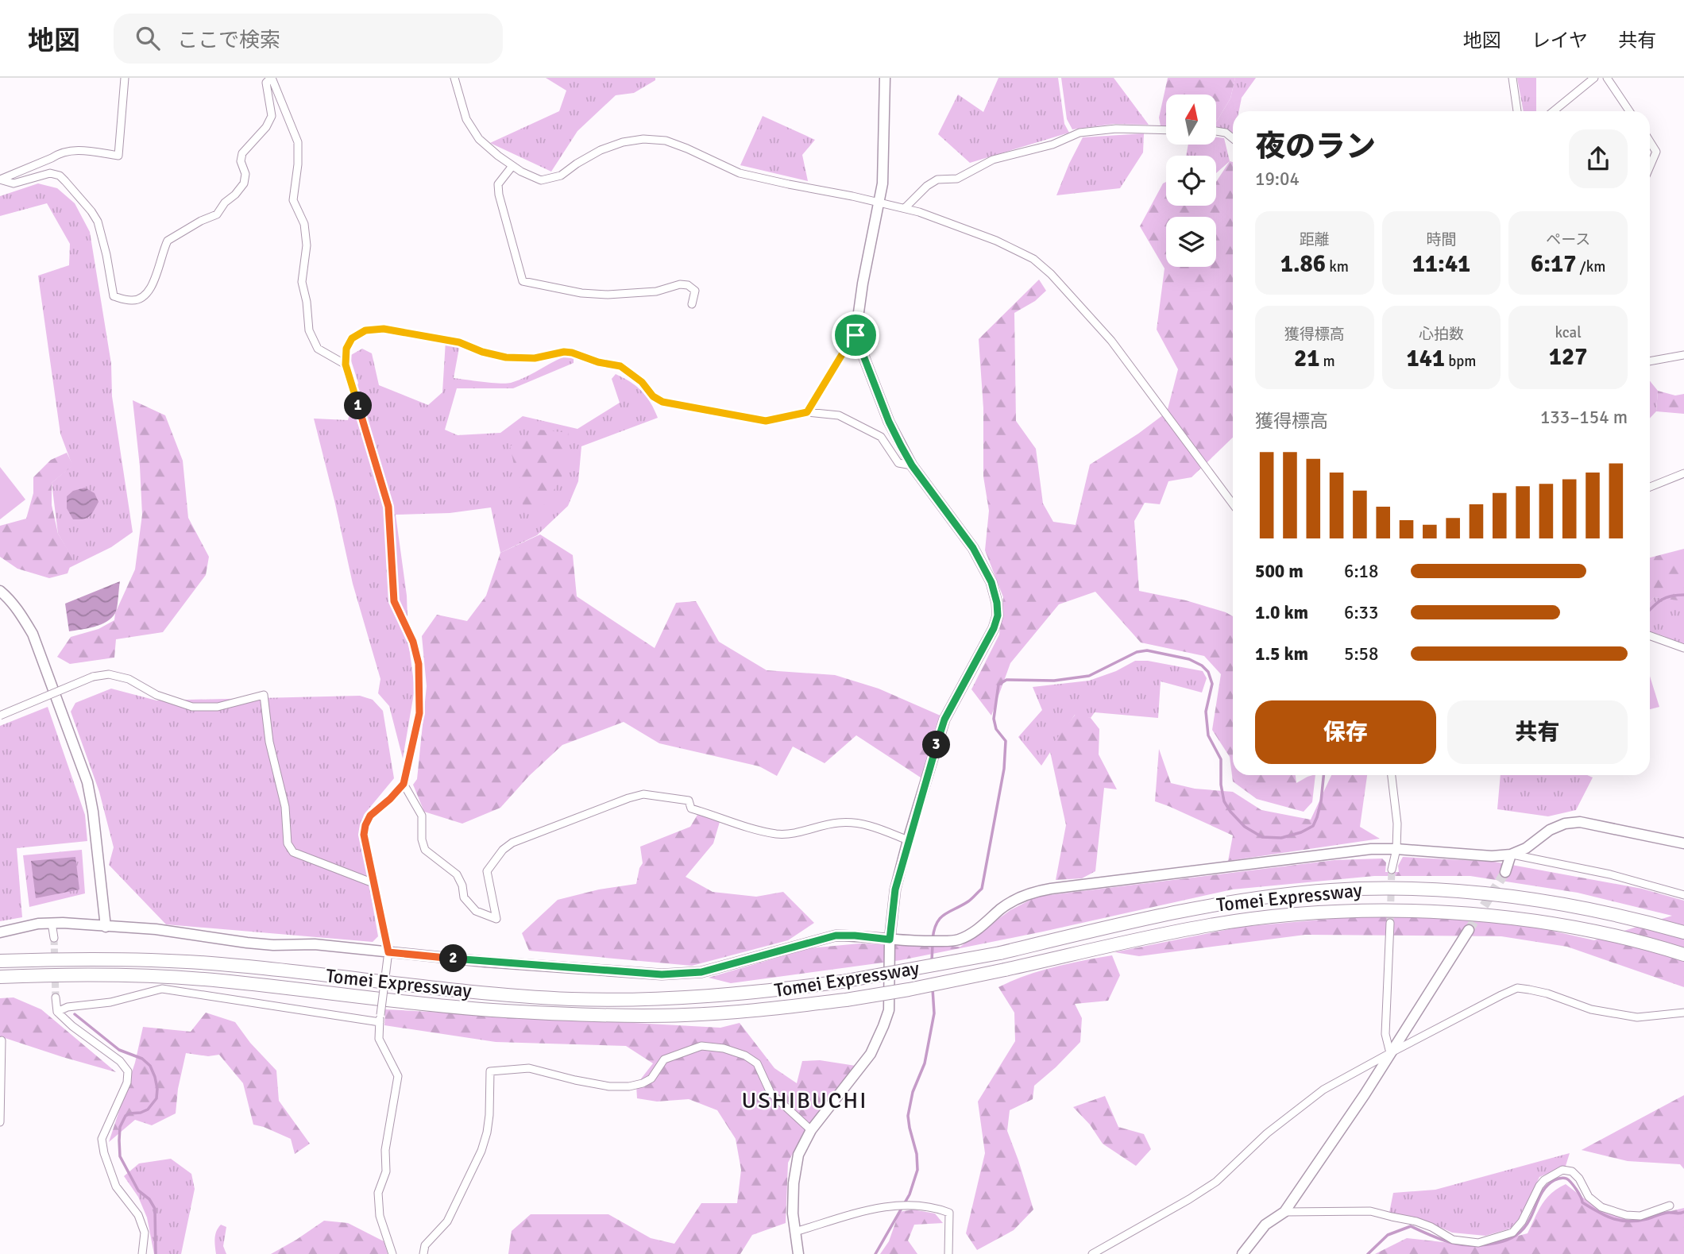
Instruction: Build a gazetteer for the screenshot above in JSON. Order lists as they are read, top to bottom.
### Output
{
  "streets": {
    "highway": ["Tomei Expressway"]
  },
  "districts": ["USHIBUCHI"],
  "north": "top",
  "page": {
    "header": "地図",
    "search": "ここで検索",
    "nav": ["地図", "レイヤ", "共有"],
    "heading": ["夜のラン", "19:04"],
    "stats": [
      ["距離", "1.86 km"],
      ["時間", "11:41"],
      ["ペース", "6:17 /km"],
      ["獲得標高", "21 m"],
      ["心拍数", "141 bpm"],
      ["kcal", "127"]
    ],
    "pins": ["1", "3", "2"],
    "chart": ["獲得標高", "133–154 m"],
    "list": [
      {
        "name": "500 m",
        "note": "6:18"
      },
      {
        "name": "1.0 km",
        "note": "6:33"
      },
      {
        "name": "1.5 km",
        "note": "5:58"
      }
    ],
    "buttons": ["保存", "共有"]
  }
}
